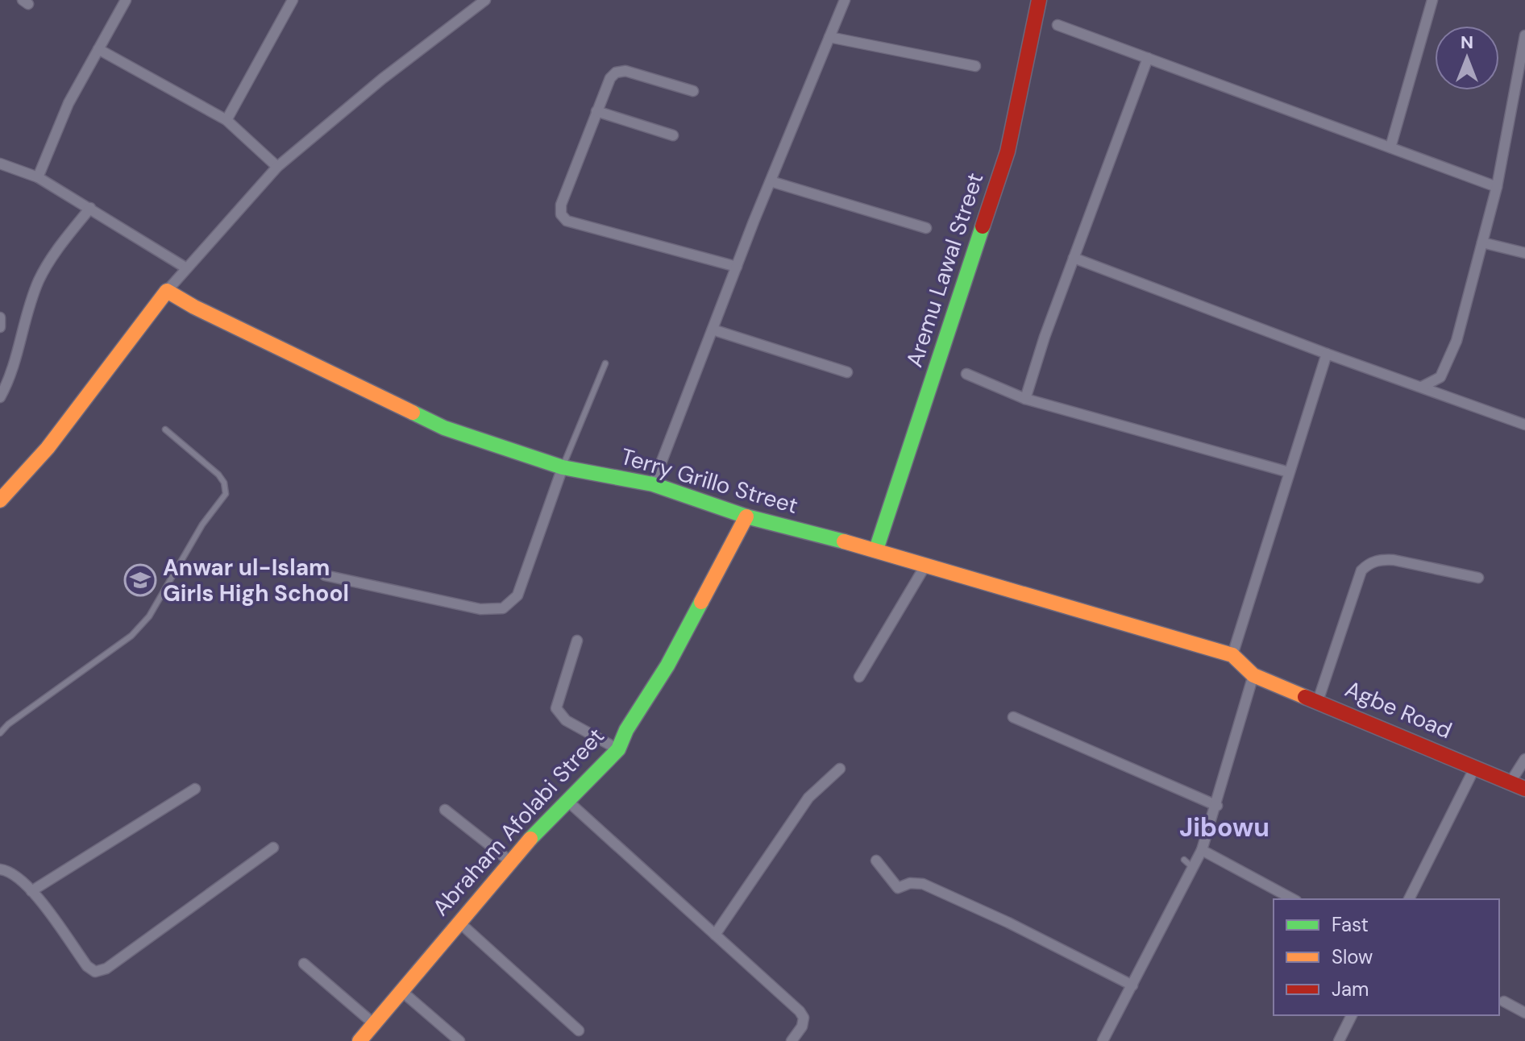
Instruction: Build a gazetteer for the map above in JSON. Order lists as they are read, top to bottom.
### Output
{
  "streets": {
    "street": [
      "Aremu Lawal Street",
      "Terry Grillo Street",
      "Agbe Road",
      "Abraham Afolabi Street"
    ]
  },
  "crossings": [
    ["Aremu Lawal Street", "Terry Grillo Street"],
    ["Terry Grillo Street", "Agbe Road"],
    ["Terry Grillo Street", "Abraham Afolabi Street"]
  ],
  "districts": ["Jibowu"],
  "places": {
    "school or university": ["Anwar ul-Islam Girls High School"]
  },
  "legend": ["Fast", "Slow", "Jam"],
  "north": "top"
}
